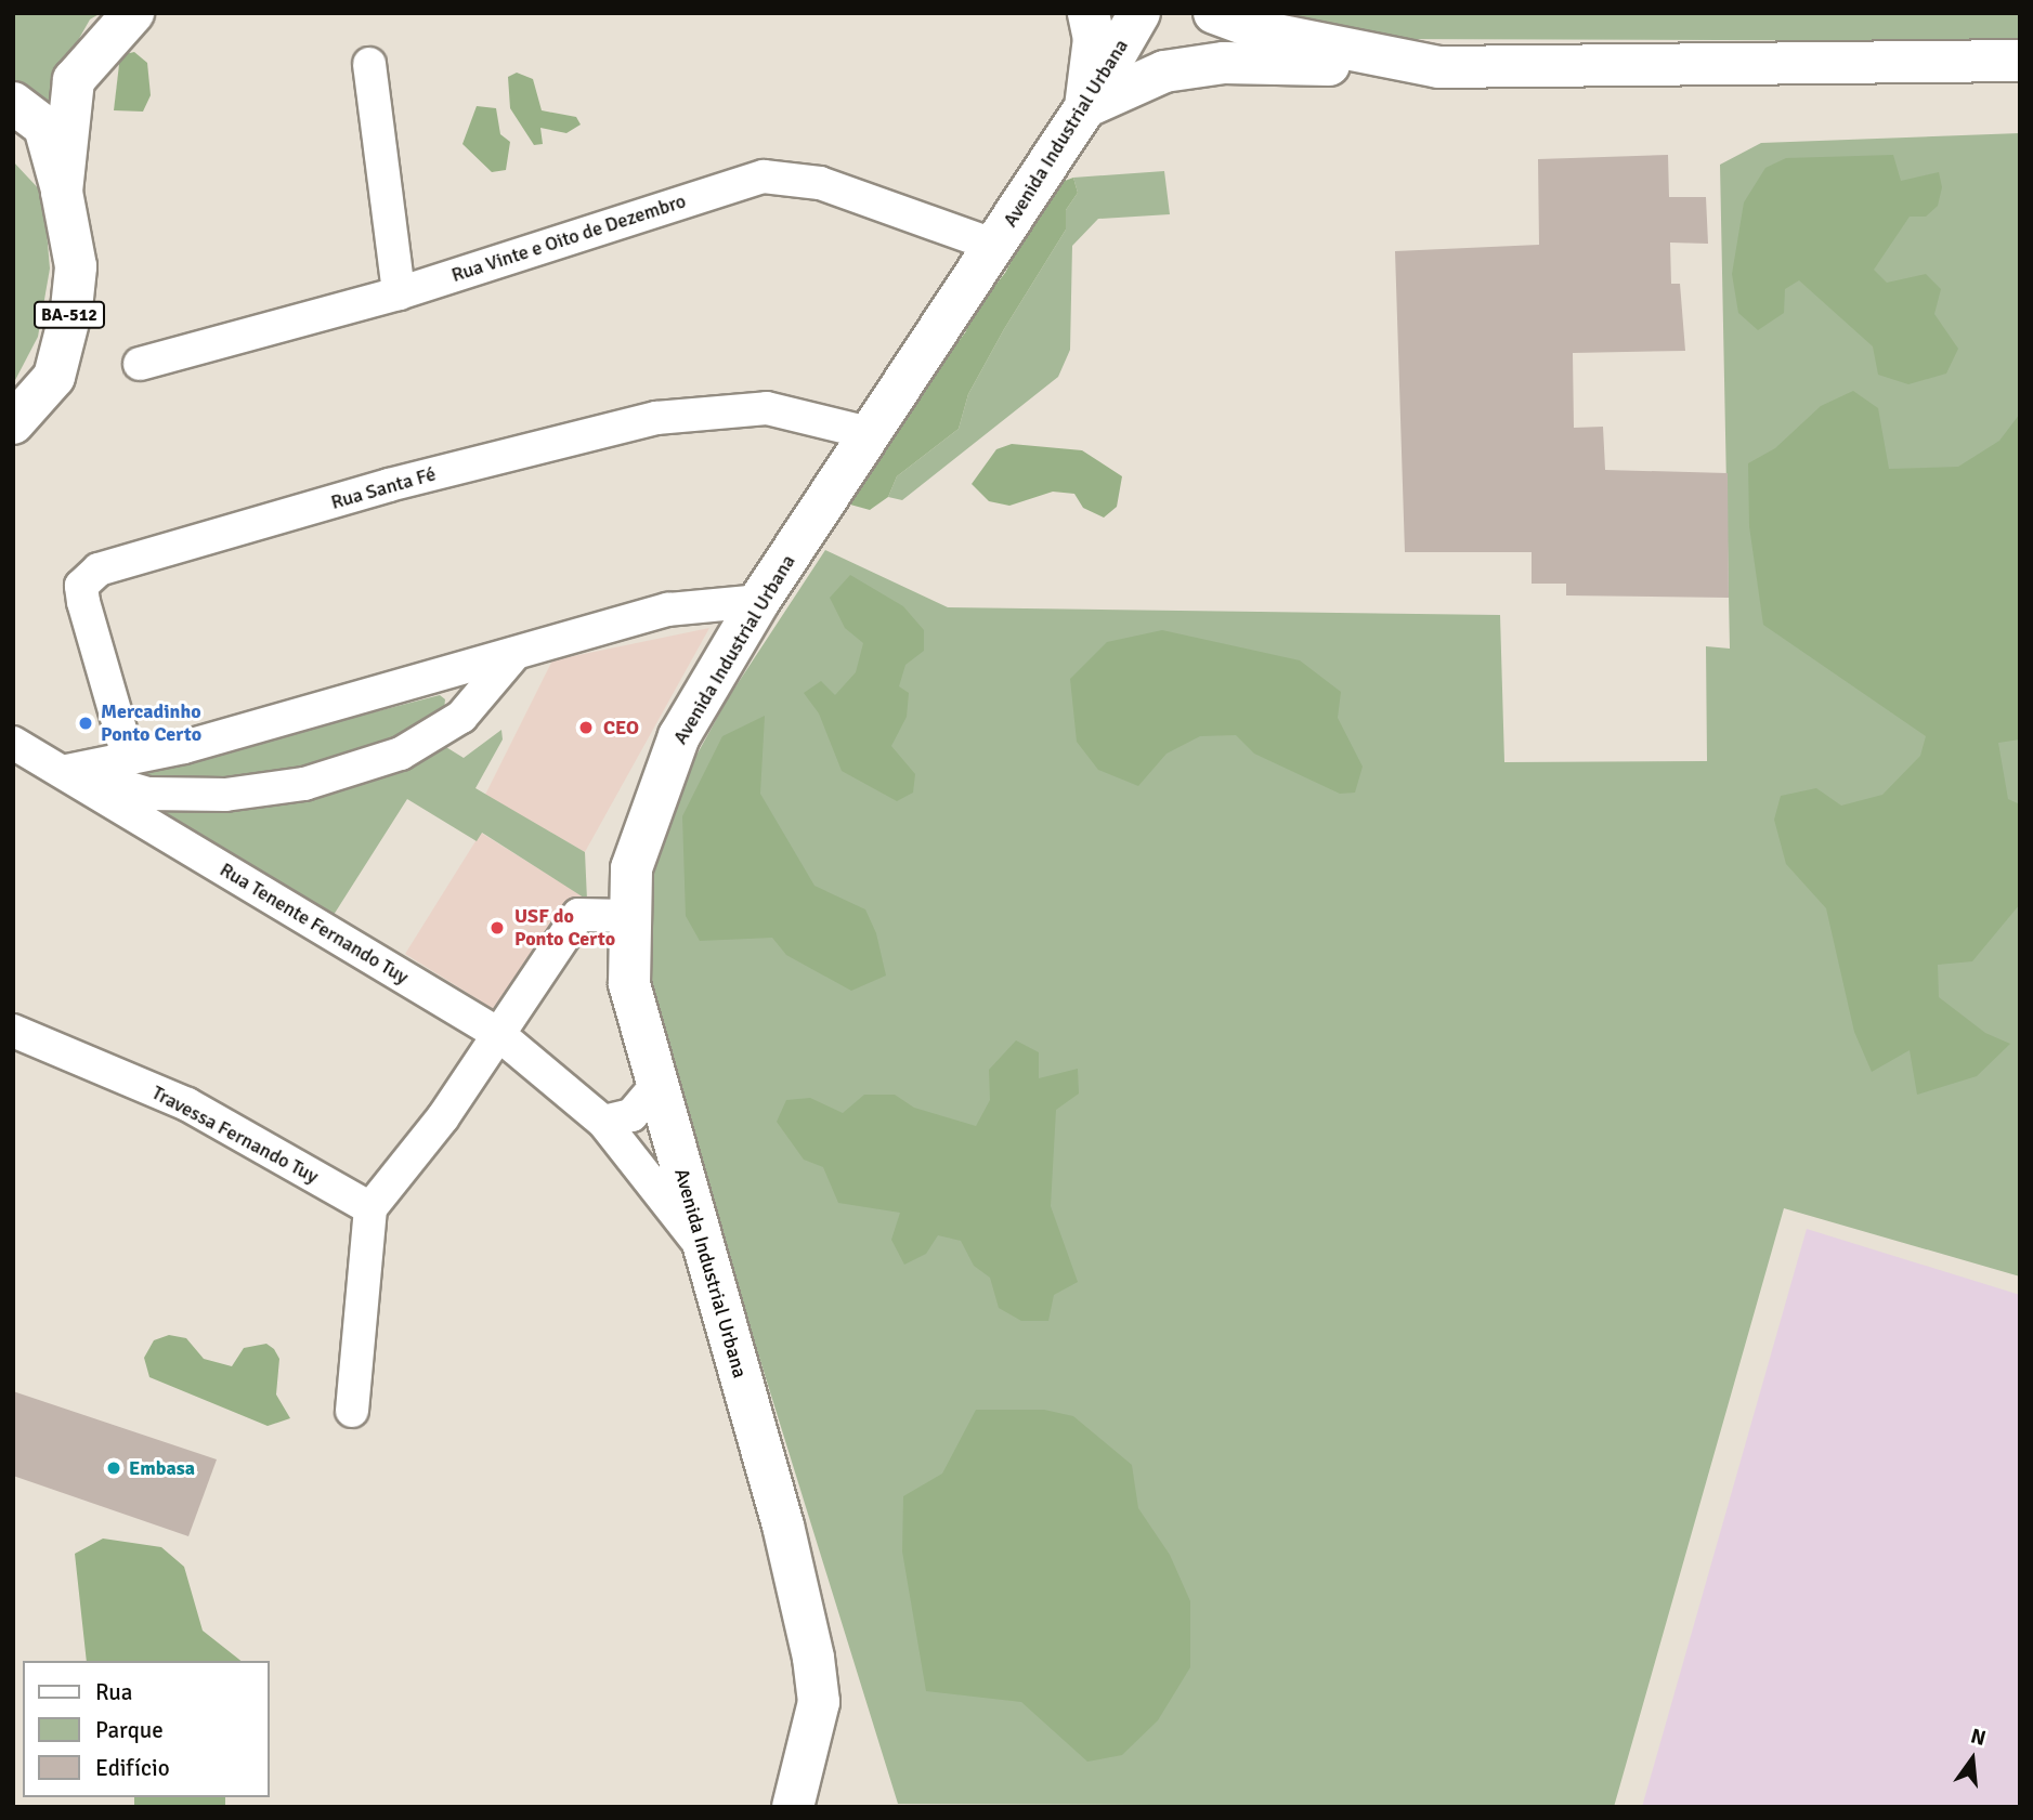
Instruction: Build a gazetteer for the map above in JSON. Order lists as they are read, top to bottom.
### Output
{
  "streets": {
    "street": [
      "Avenida Industrial Urbana",
      "Rua Vinte e Oito de Dezembro",
      "BA-512",
      "Rua Santa Fé",
      "Rua Tenente Fernando Tuy",
      "Travessa Fernando Tuy"
    ]
  },
  "crossings": [
    ["Avenida Industrial Urbana", "Rua Vinte e Oito de Dezembro"],
    ["Avenida Industrial Urbana", "Rua Santa Fé"],
    ["Avenida Industrial Urbana", "Rua Tenente Fernando Tuy"]
  ],
  "places": [
    "Mercadinho Ponto Certo",
    "CEO",
    "USF do Ponto Certo",
    "Embasa"
  ],
  "legend": ["Rua", "Parque", "Edifício"],
  "north": "top"
}
